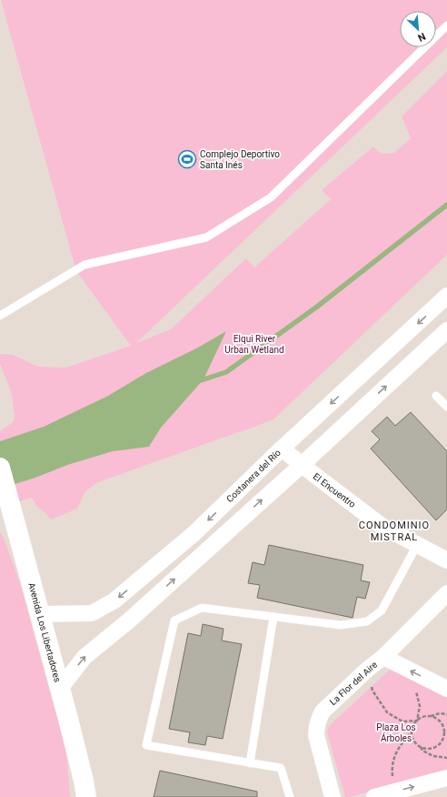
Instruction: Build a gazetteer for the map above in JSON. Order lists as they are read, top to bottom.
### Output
{
  "streets": {
    "main road": ["Avenida Los Libertadores"],
    "street": ["Costanera del Río", "El Encuentro", "La Flor del Aire"]
  },
  "crossings": [
    ["Costanera del Río", "El Encuentro"],
    ["Costanera del Río", "Avenida Los Libertadores"]
  ],
  "districts": ["CONDOMINIO MISTRAL"],
  "parks": ["Elqui River Urban Wetland", "Plaza Los Árboles"],
  "places": {
    "sports": ["Complejo Deportivo Santa Inés"]
  },
  "north": "bottom right"
}
